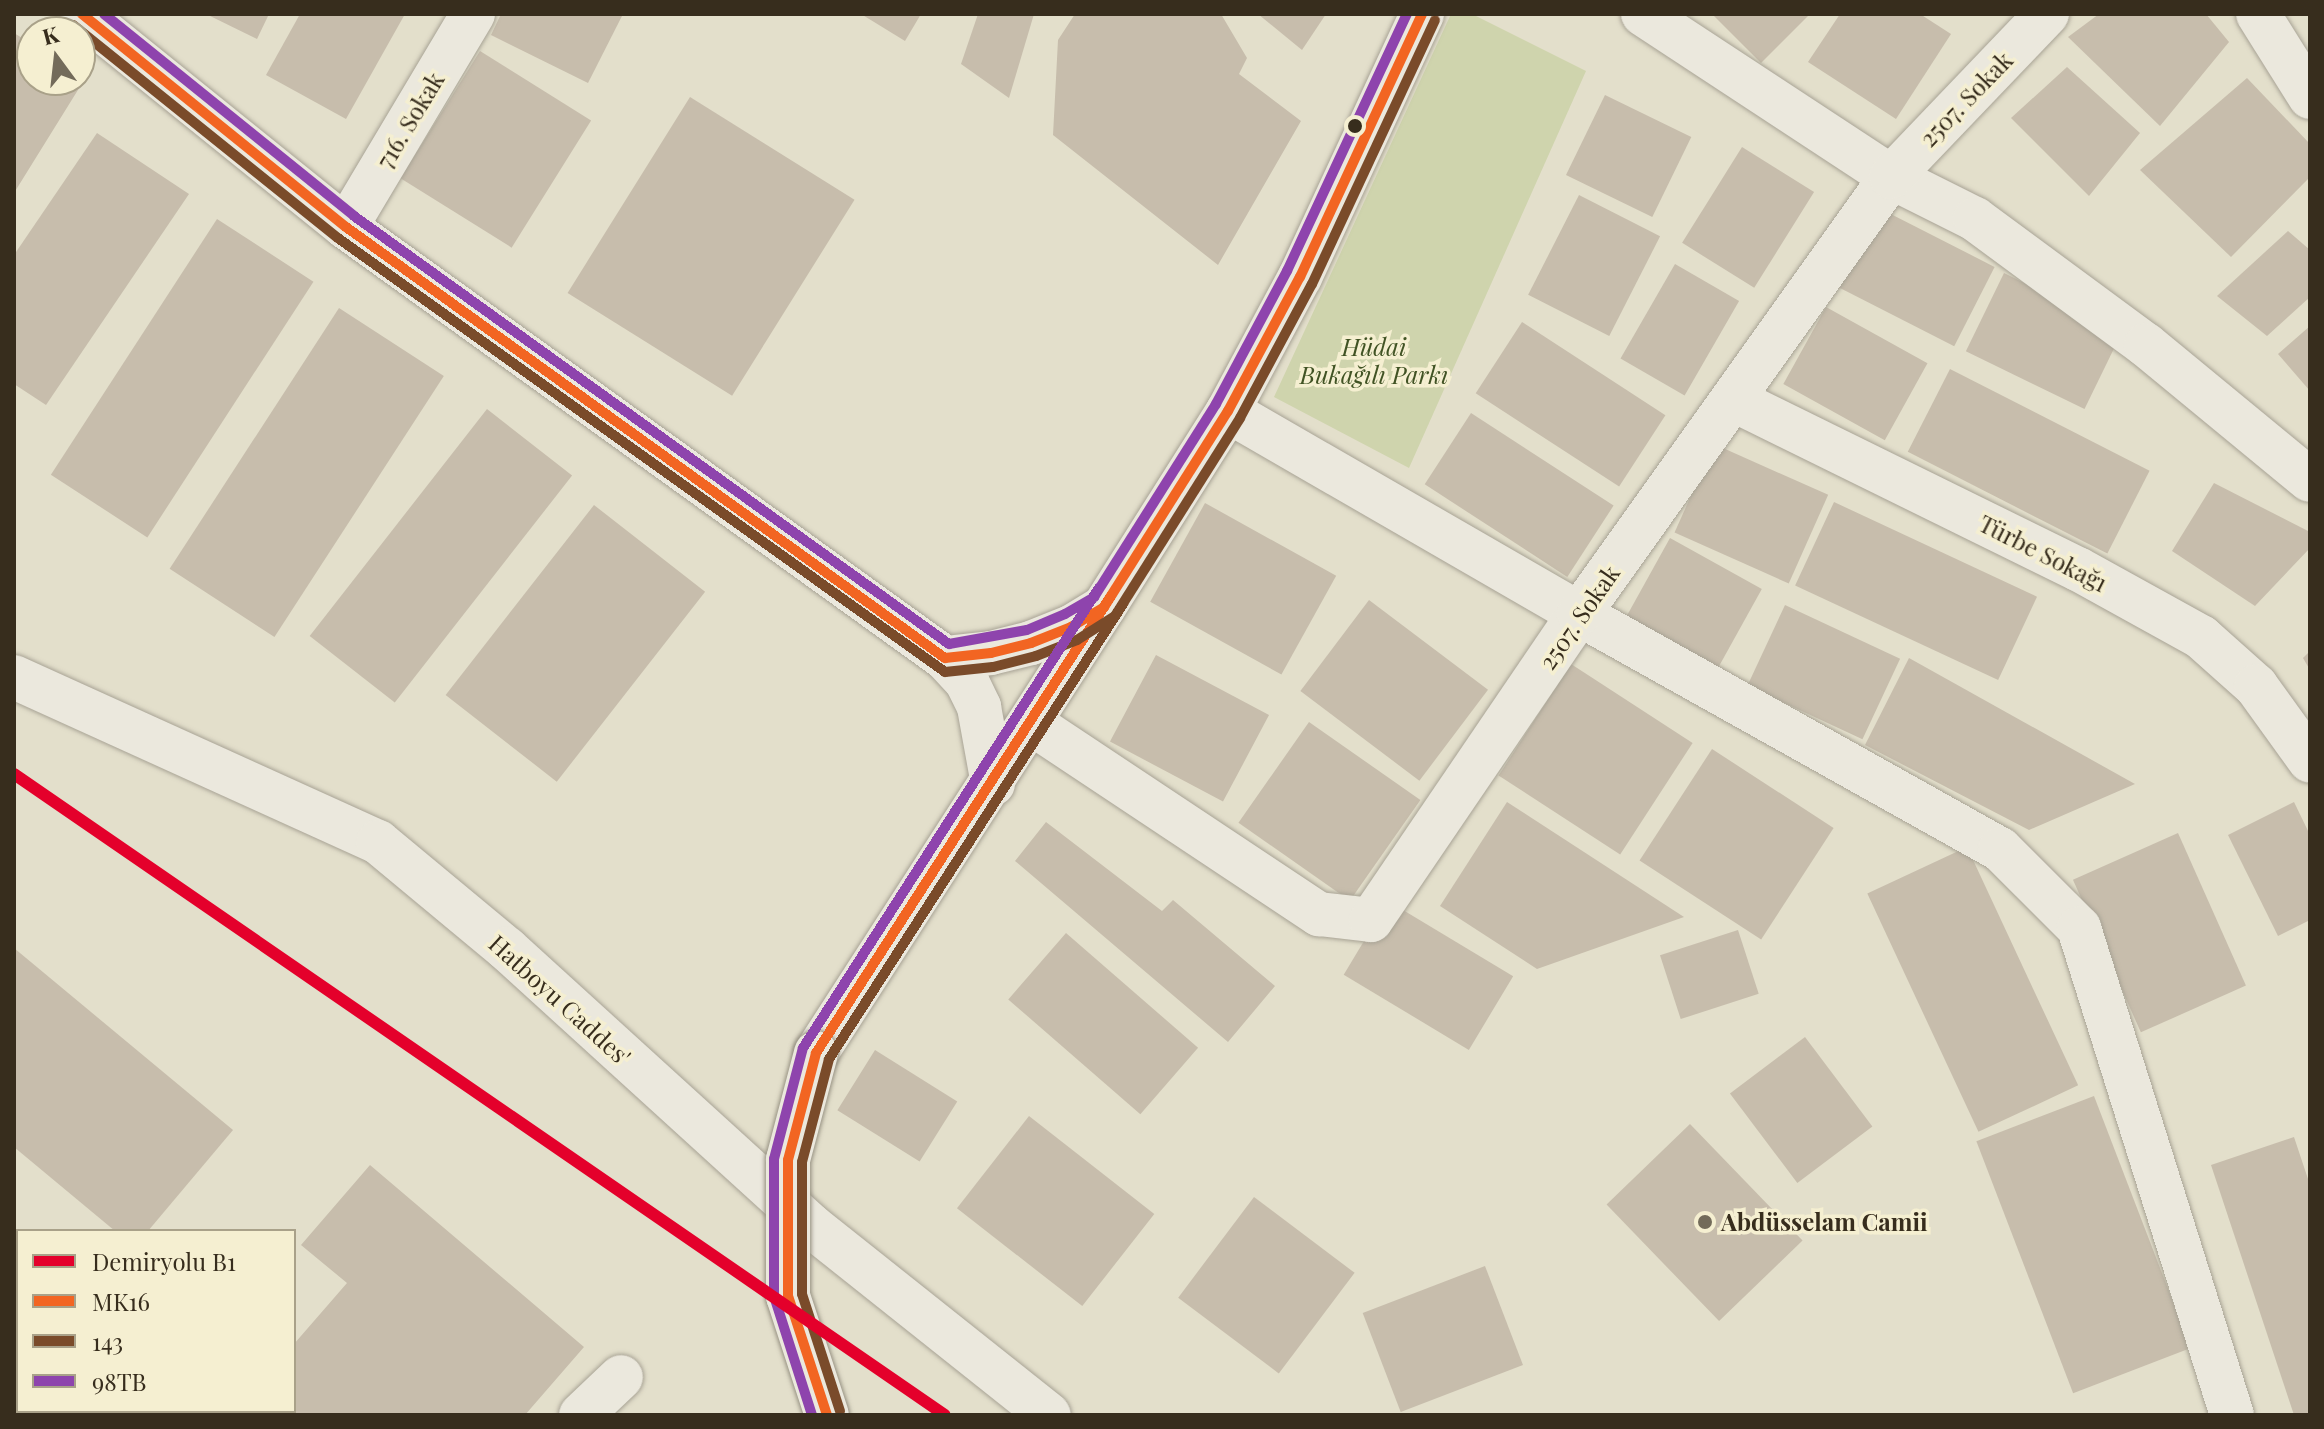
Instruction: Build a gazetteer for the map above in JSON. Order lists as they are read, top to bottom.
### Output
{
  "streets": {
    "street": [
      "2507. Sokak",
      "716. Sokak",
      "Türbe Sokağı",
      "Hatboyu Caddes'"
    ]
  },
  "crossings": [
    ["2507. Sokak", "Türbe Sokağı"]
  ],
  "parks": ["Hüdai Bukağılı Parkı"],
  "places": ["Abdüsselam Camii"],
  "lines": [
    "transit line MK16",
    "transit line 98TB",
    "transit line 143",
    "rail line B1"
  ],
  "legend": [
    "Demiryolu B1",
    "MK16",
    "143",
    "98TB"
  ],
  "north": "top"
}
